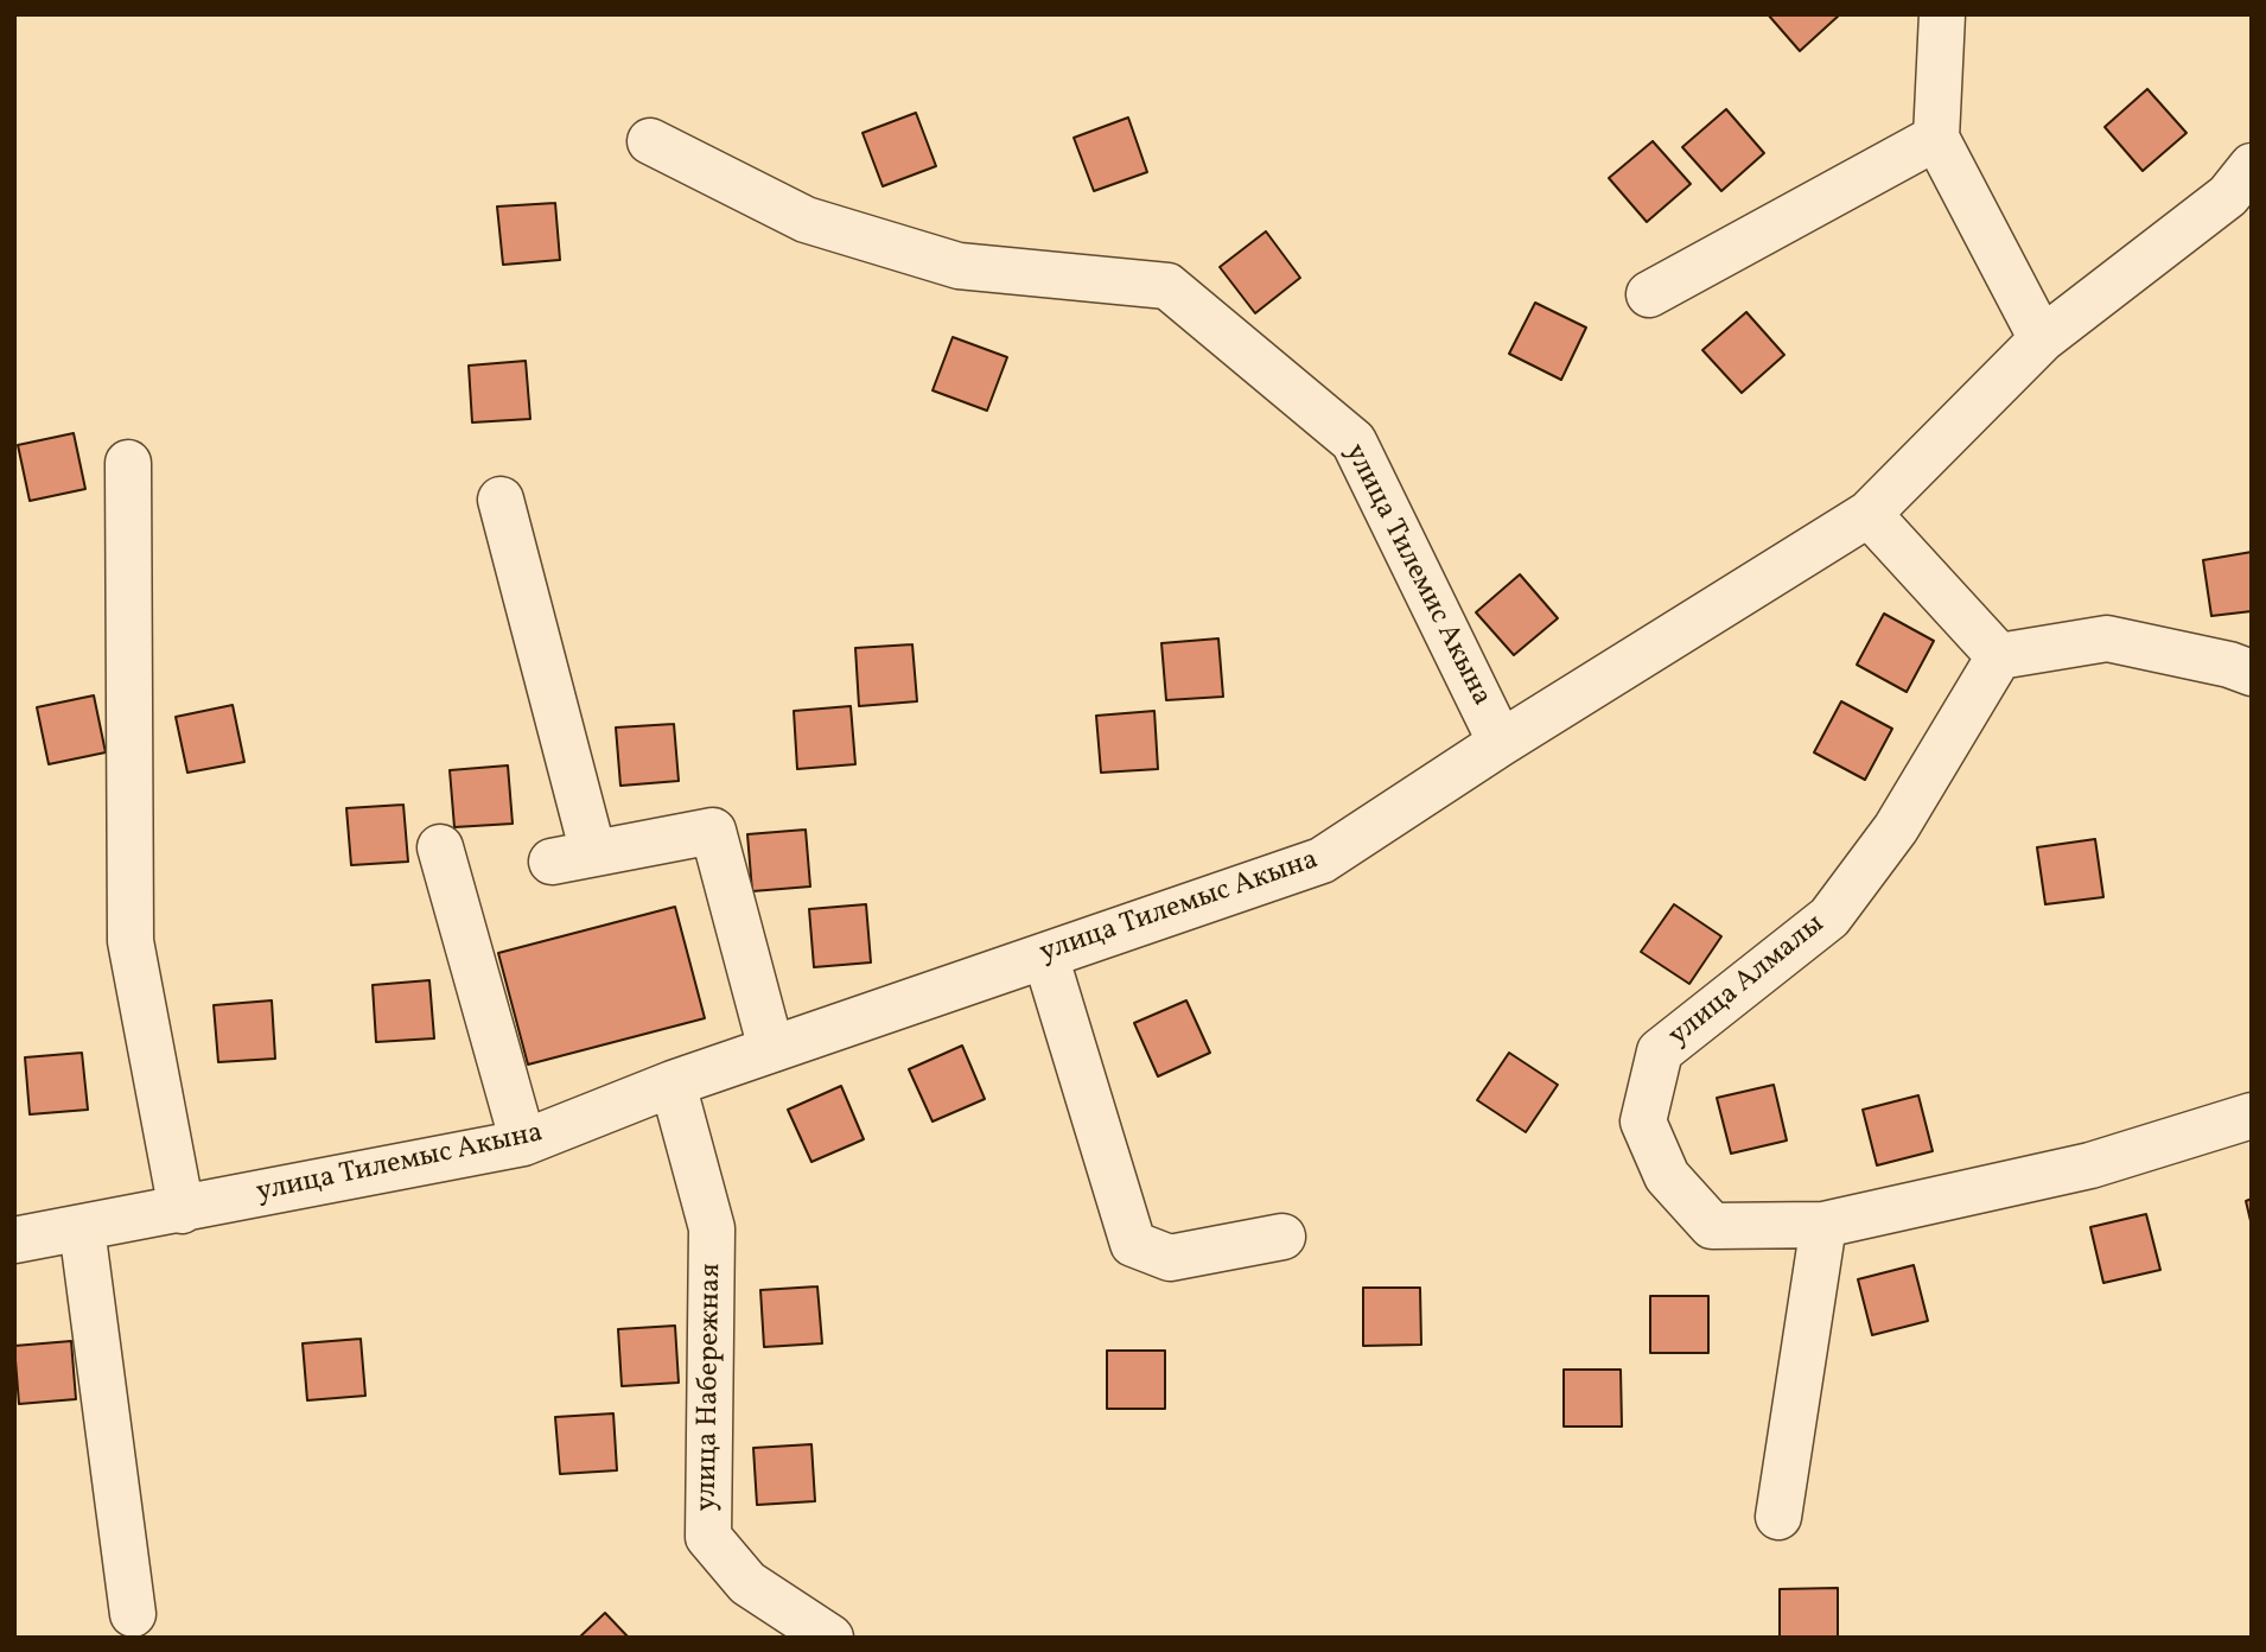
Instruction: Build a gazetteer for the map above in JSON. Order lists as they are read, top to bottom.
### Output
{
  "streets": {
    "street": [
      "улица Тилемис Акына",
      "улица Тилемыс Акына",
      "улица Алмалы",
      "улица Набережная"
    ]
  },
  "crossings": [
    ["улица Тилемис Акына", "улица Тилемыс Акына"],
    ["улица Тилемыс Акына", "улица Набережная"]
  ]
}
